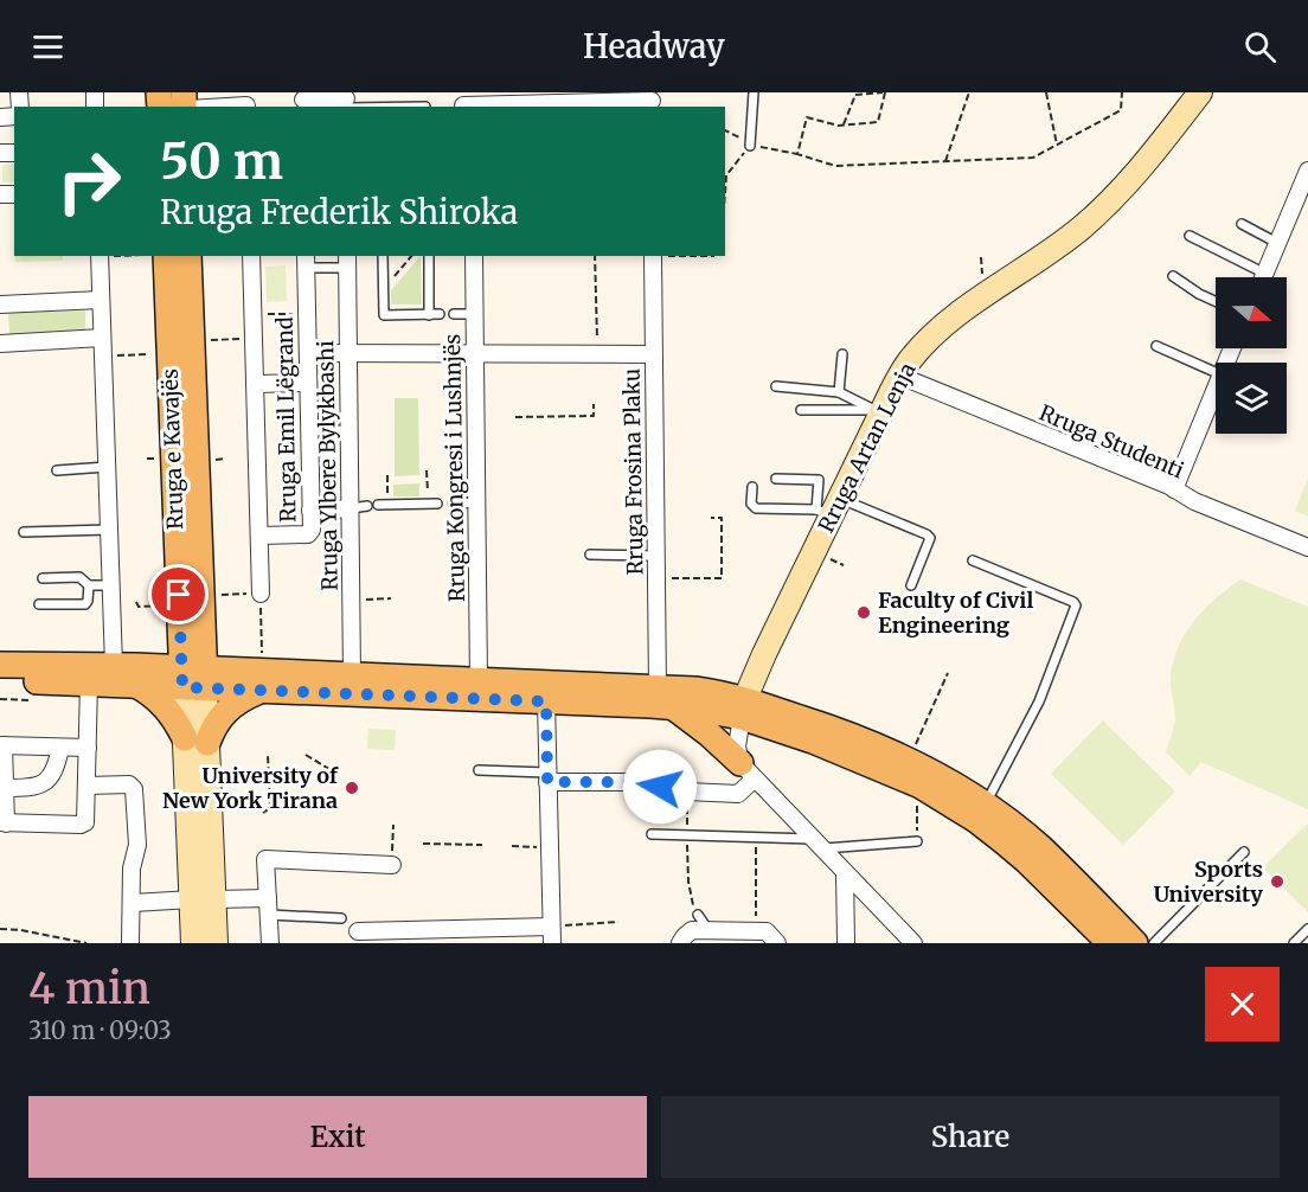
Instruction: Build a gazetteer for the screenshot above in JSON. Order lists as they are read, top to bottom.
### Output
{
  "streets": {
    "main road": ["Rruga e Kavajës"],
    "street": [
      "Rruga Emil Lëgrand",
      "Rruga Studenti",
      "Rruga Artan Lenja",
      "Rruga Ylbere Bylykbashi",
      "Rruga Kongresi i Lushnjës",
      "Rruga Frosina Plaku"
    ]
  },
  "crossings": [
    ["Rruga Studenti", "Rruga Artan Lenja"]
  ],
  "places": ["Faculty of Civil Engineering", "University of New York Tirana", "Sports University"],
  "north": "right",
  "page": {
    "header": "Headway",
    "turn": ["50 m", "Rruga Frederik Shiroka"],
    "heading": ["4 min", "310 m · 09:03"],
    "buttons": ["Exit", "Share"]
  }
}
